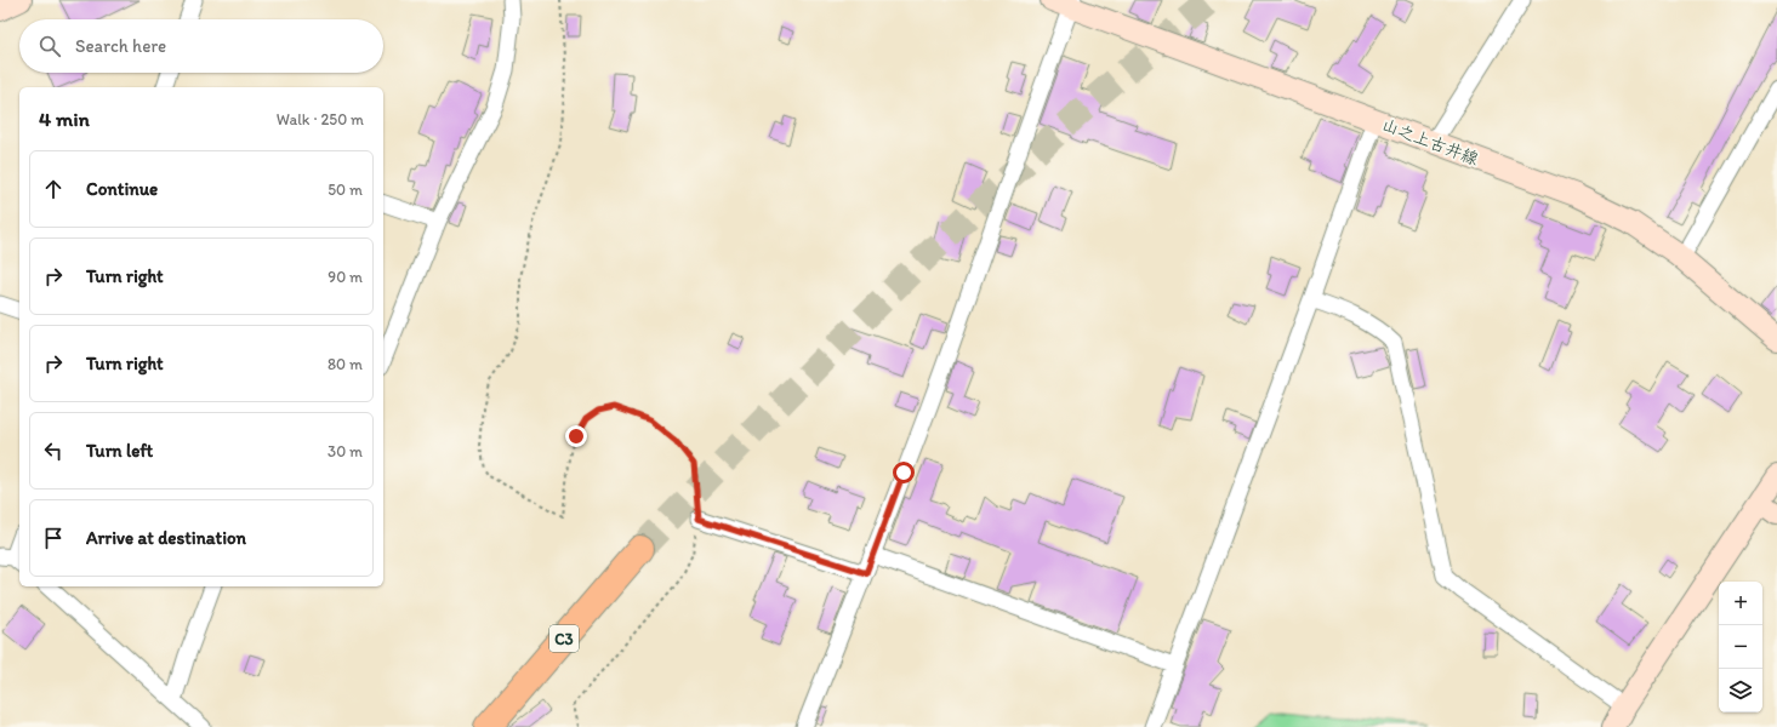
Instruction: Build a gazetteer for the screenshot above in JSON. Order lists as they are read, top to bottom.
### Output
{
  "streets": {
    "highway": ["C3"],
    "main road": ["山之上古井線"]
  },
  "page": {
    "search": "Search here",
    "heading": ["4 min", "Walk · 250 m"],
    "list": [
      ["Continue", "50 m"],
      ["Turn right", "90 m"],
      ["Turn right", "80 m"],
      ["Turn left", "30 m"],
      "Arrive at destination"
    ],
    "map_buttons": ["+", "−"]
  }
}
